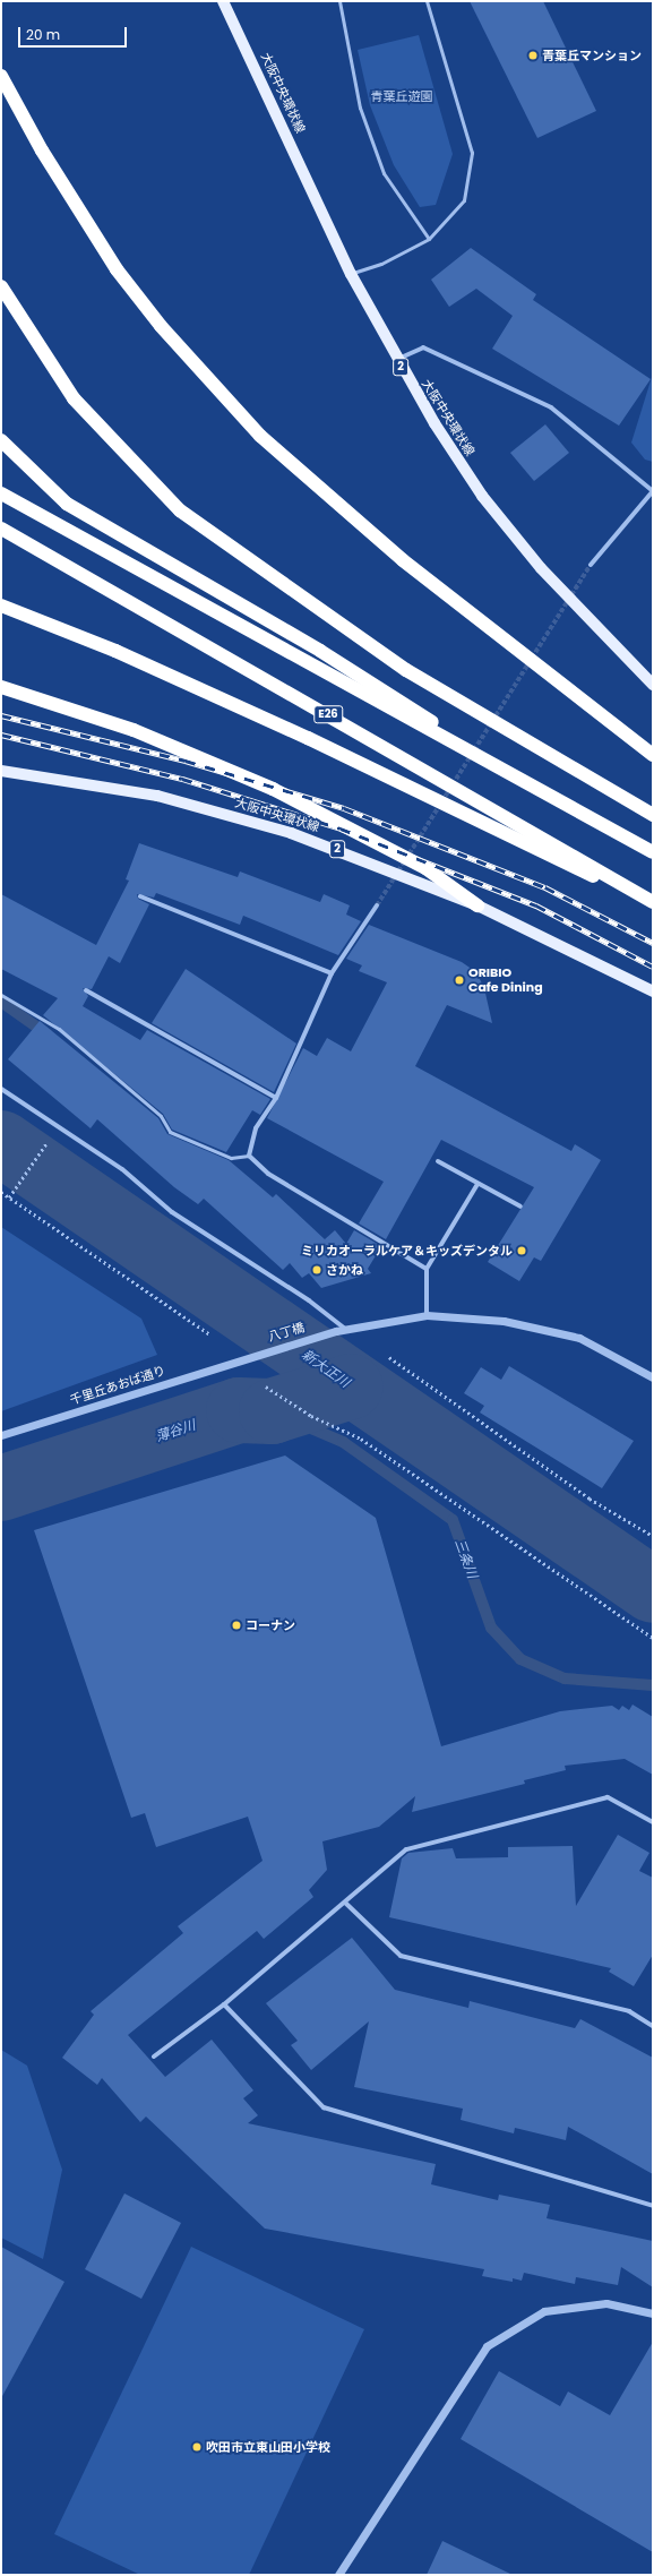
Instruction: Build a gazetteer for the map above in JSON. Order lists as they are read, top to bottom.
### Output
{
  "streets": {
    "highway": ["E26"],
    "main road": ["大阪中央環状線", "2"],
    "street": ["八丁橋", "千里丘あおば通り"]
  },
  "crossings": [
    ["八丁橋", "千里丘あおば通り"]
  ],
  "water": ["新大正川", "薄谷川", "三条川"],
  "parks": ["青葉丘遊園"],
  "places": [
    "青葉丘マンション",
    "ORIBIO Cafe Dining",
    "ミリカオーラルケア＆キッズデンタル",
    "さかね",
    "コーナン",
    "吹田市立東山田小学校"
  ],
  "scale_bar": "20 m"
}
